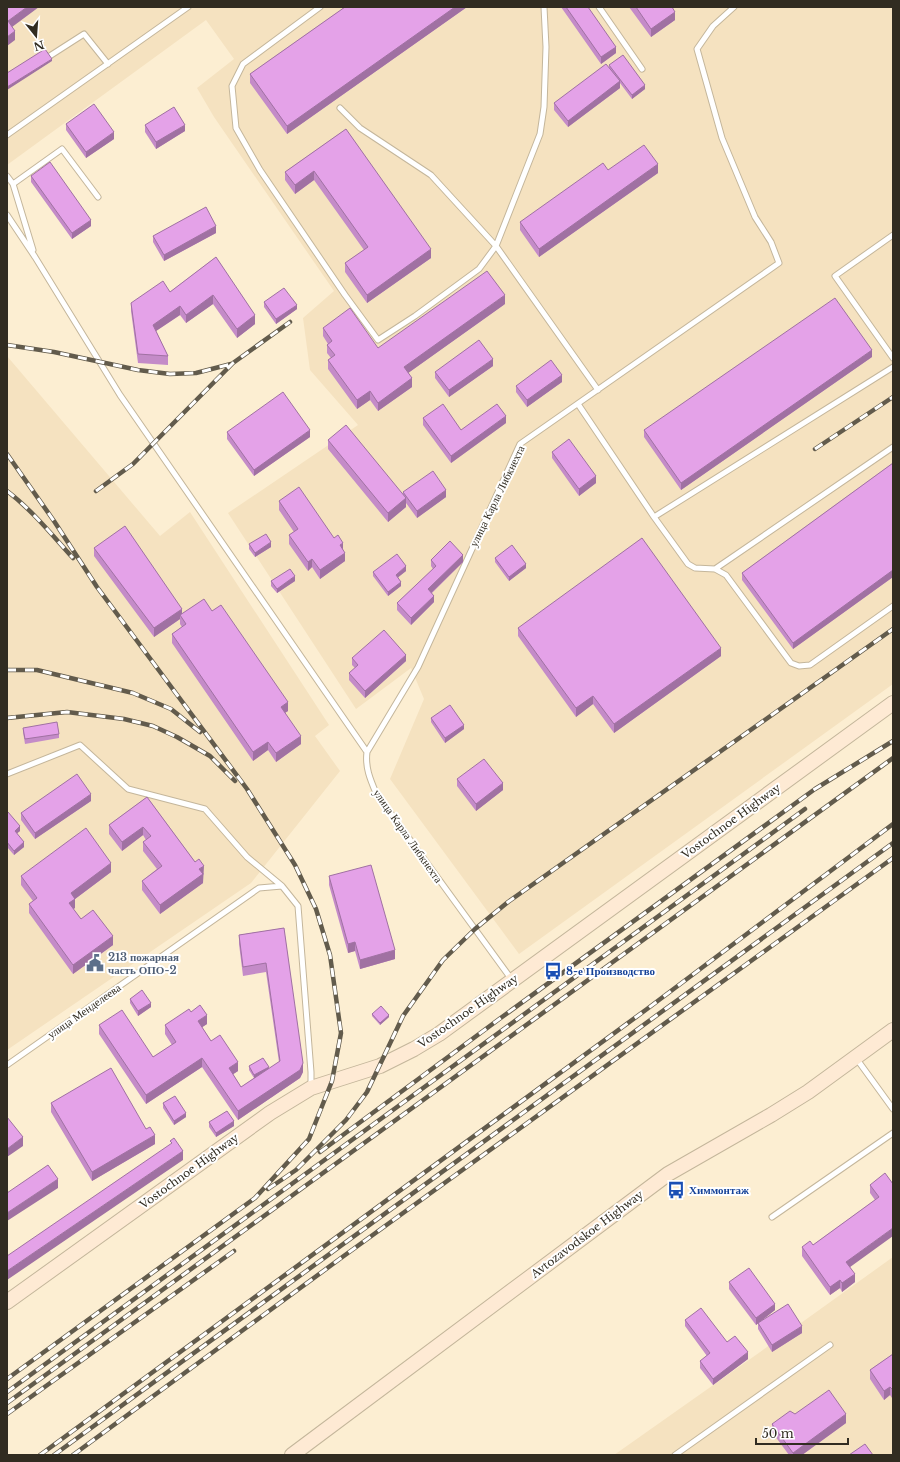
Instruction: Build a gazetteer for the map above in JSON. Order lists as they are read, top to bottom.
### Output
{
  "streets": {
    "street": ["Vostochnoe Highway", "Avtozavodskoe Highway"],
    "lane": ["улица Карла Либкнехта", "улица Менделеева"]
  },
  "crossings": [
    ["улица Карла Либкнехта", "Vostochnoe Highway"]
  ],
  "places": {
    "public building": ["213 пожарная часть ОПО-2"],
    "bus stop": ["8-е Производство", "Химмонтаж"]
  },
  "scale_bar": "50 m",
  "north": "bottom"
}
